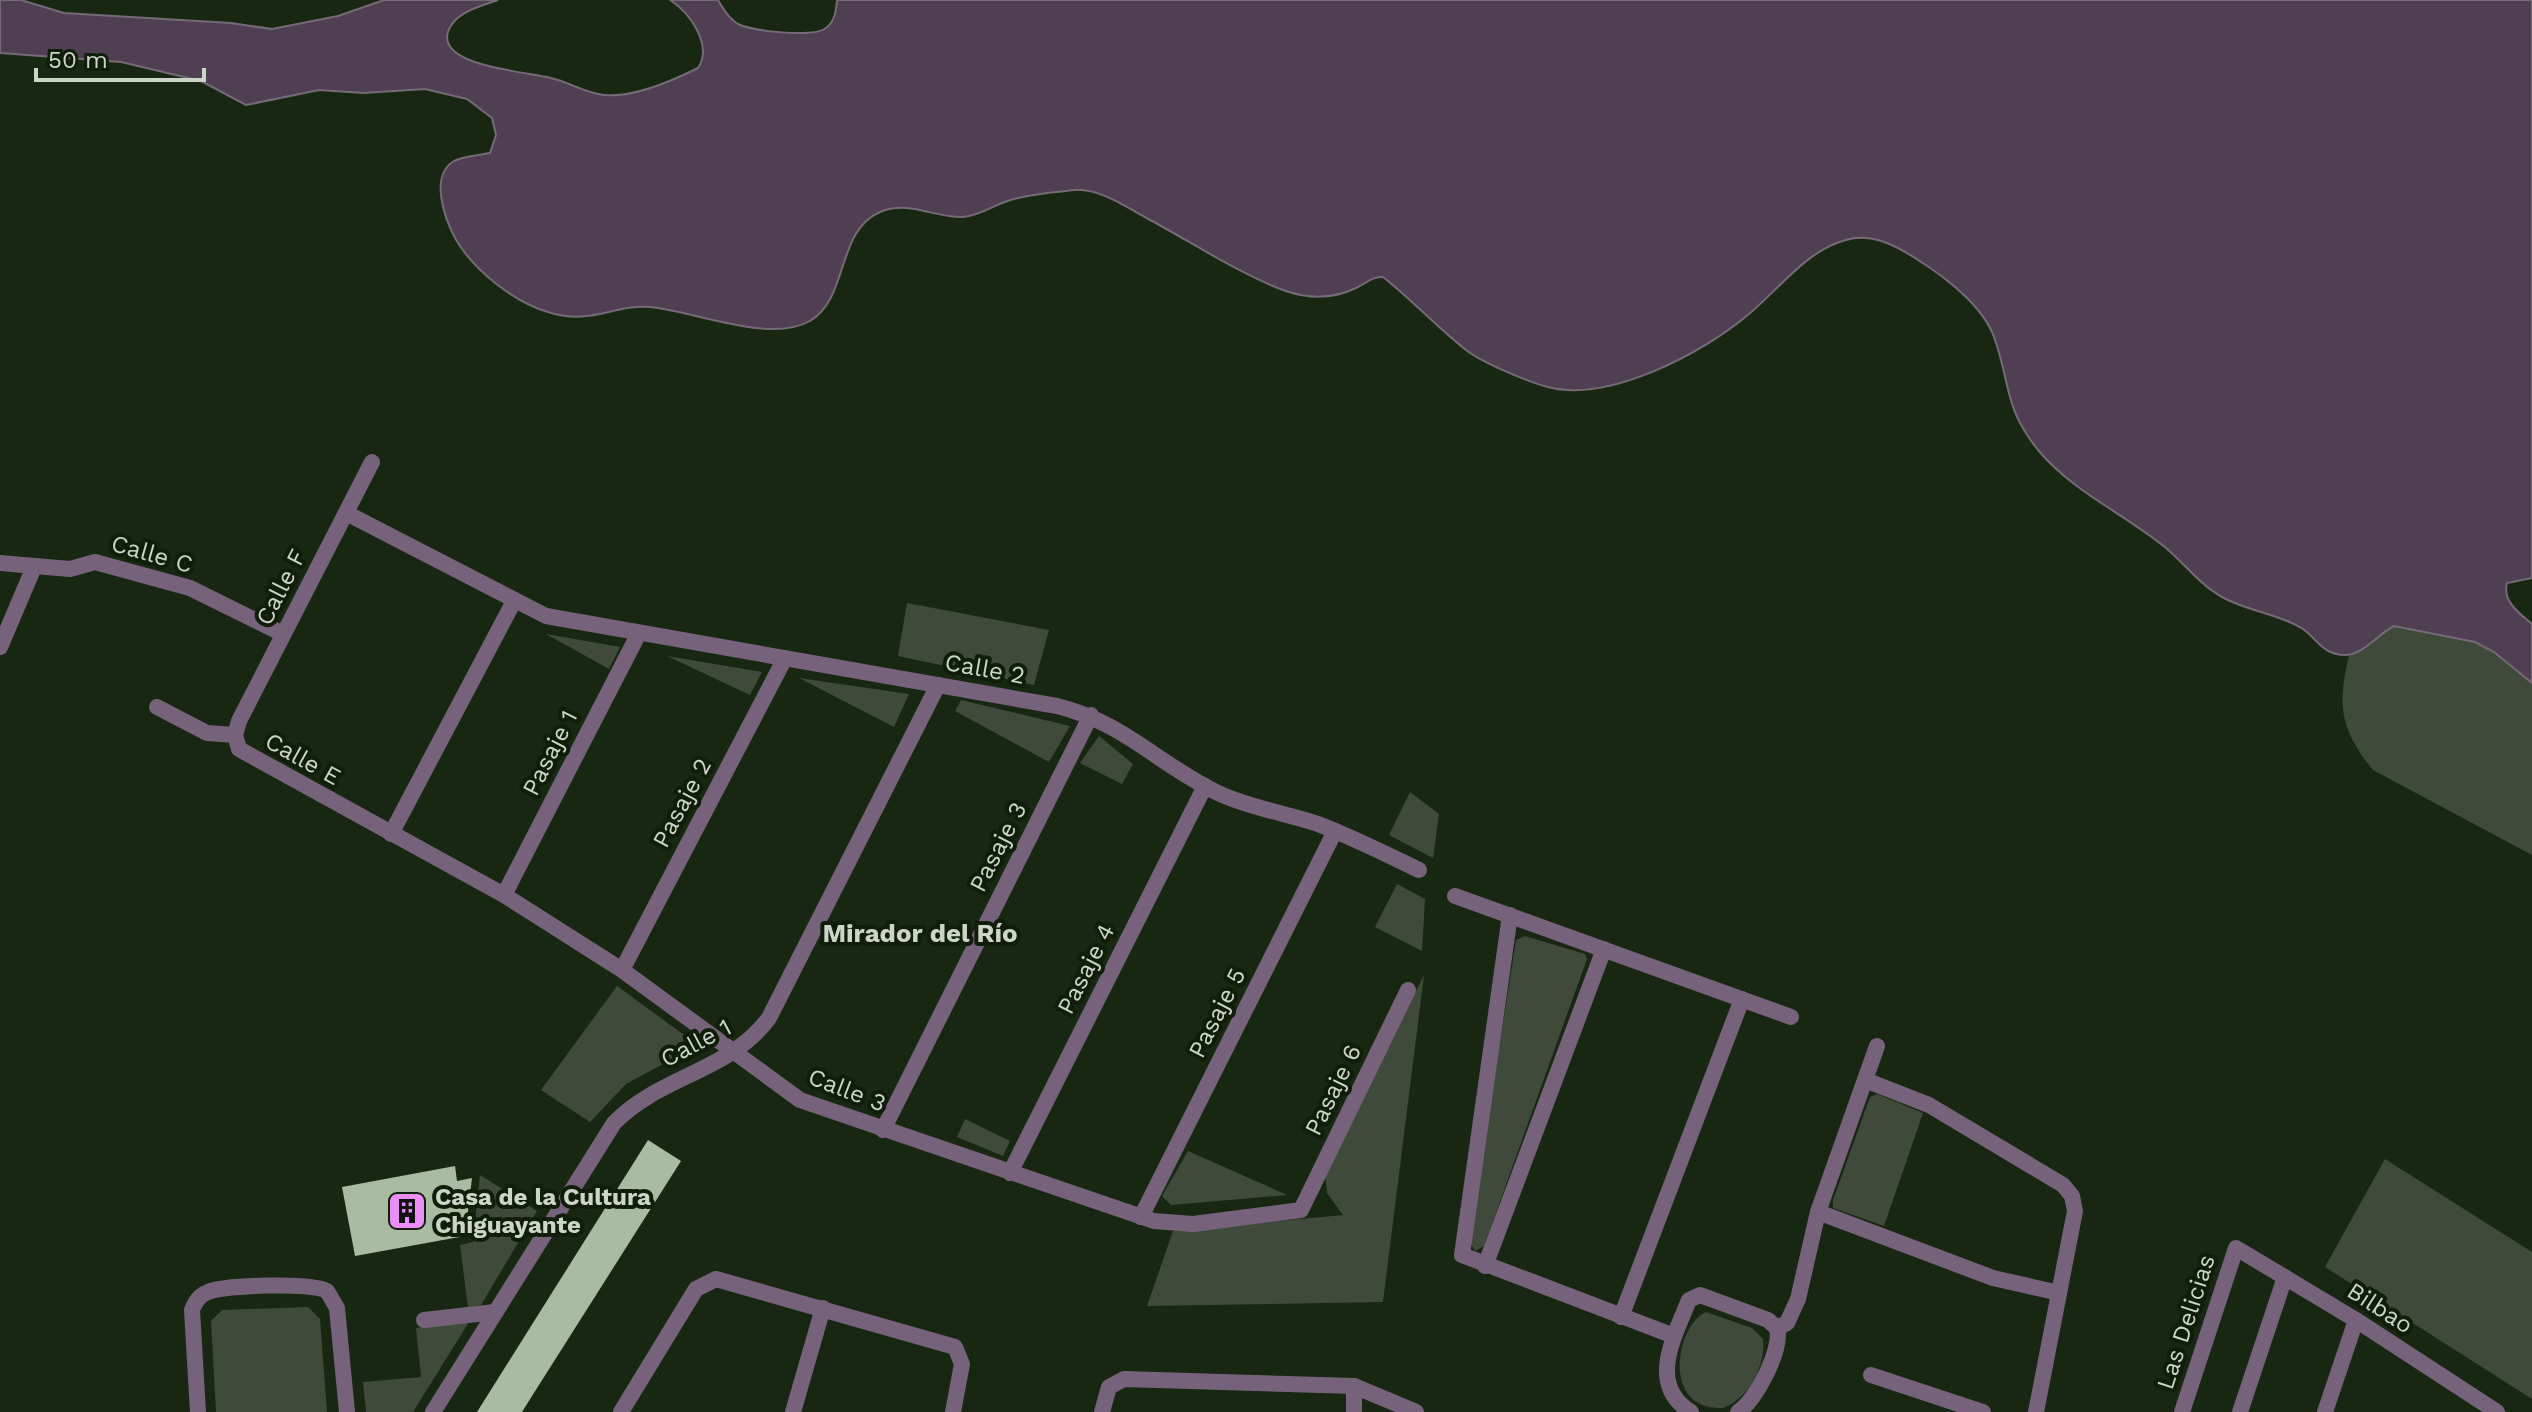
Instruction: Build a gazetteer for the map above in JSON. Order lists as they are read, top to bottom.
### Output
{
  "streets": {
    "street": [
      "Calle C",
      "Calle F",
      "Calle 2",
      "Pasaje 1",
      "Calle E",
      "Pasaje 2",
      "Pasaje 3",
      "Pasaje 4",
      "Pasaje 5",
      "Calle 1",
      "Calle 3",
      "Pasaje 6",
      "Bilbao",
      "Las Delicias"
    ]
  },
  "crossings": [
    ["Calle C", "Calle F"],
    ["Calle F", "Calle E"],
    ["Calle 2", "Pasaje 1"],
    ["Calle 2", "Pasaje 2"],
    ["Calle 2", "Pasaje 3"],
    ["Calle 2", "Pasaje 4"],
    ["Calle 2", "Pasaje 5"],
    ["Calle 2", "Calle 1"],
    ["Pasaje 1", "Calle 3"],
    ["Calle E", "Calle 3"],
    ["Pasaje 2", "Calle 3"],
    ["Pasaje 3", "Calle 3"],
    ["Pasaje 4", "Calle 3"],
    ["Pasaje 5", "Calle 3"],
    ["Calle 1", "Calle 3"],
    ["Calle 3", "Pasaje 6"],
    ["Bilbao", "Las Delicias"]
  ],
  "districts": ["Mirador del Río"],
  "places": {
    "building": ["Casa de la Cultura Chiguayante"]
  },
  "scale_bar": "50 m"
}
